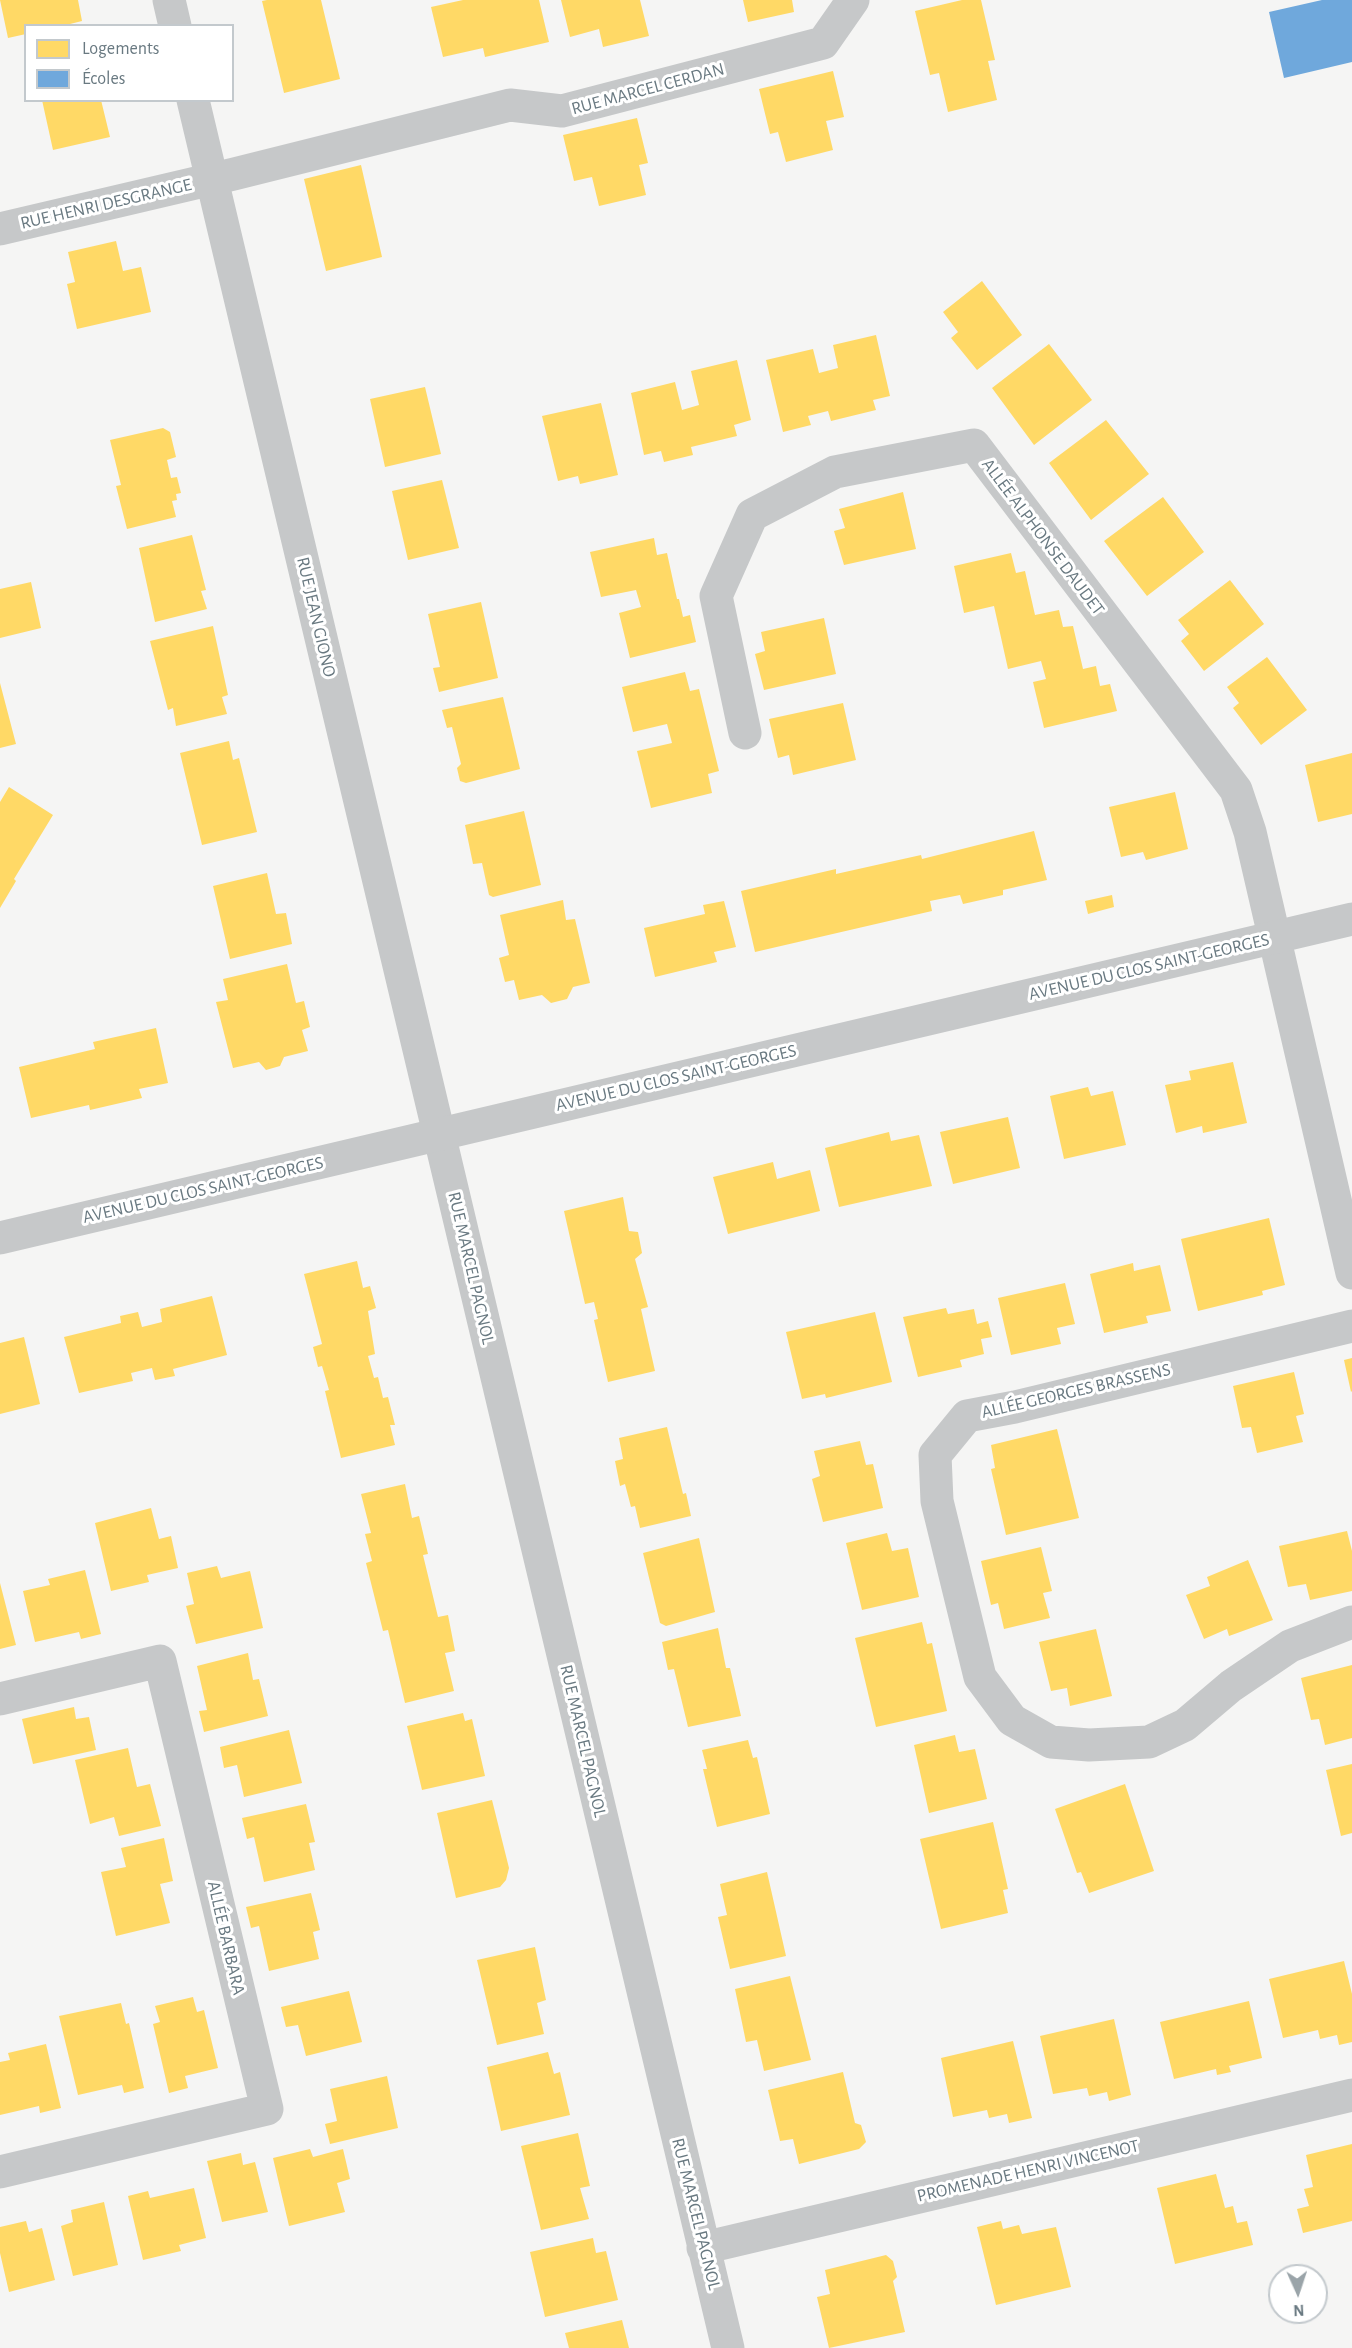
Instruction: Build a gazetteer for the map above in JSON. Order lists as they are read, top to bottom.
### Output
{
  "streets": {
    "street": [
      "RUE MARCEL CERDAN",
      "RUE HENRI DESGRANGE",
      "ALLÉE ALPHONSE DAUDET",
      "RUE JEAN GIONO",
      "AVENUE DU CLOS SAINT-GEORGES",
      "RUE MARCEL PAGNOL",
      "ALLÉE GEORGES BRASSENS",
      "ALLÉE BARBARA",
      "PROMENADE HENRI VINCENOT"
    ]
  },
  "crossings": [
    ["RUE MARCEL CERDAN", "RUE HENRI DESGRANGE"],
    ["RUE MARCEL CERDAN", "RUE JEAN GIONO"],
    ["RUE HENRI DESGRANGE", "RUE JEAN GIONO"],
    ["ALLÉE ALPHONSE DAUDET", "AVENUE DU CLOS SAINT-GEORGES"],
    ["RUE JEAN GIONO", "AVENUE DU CLOS SAINT-GEORGES"],
    ["RUE JEAN GIONO", "RUE MARCEL PAGNOL"],
    ["AVENUE DU CLOS SAINT-GEORGES", "RUE MARCEL PAGNOL"],
    ["RUE MARCEL PAGNOL", "PROMENADE HENRI VINCENOT"]
  ],
  "legend": ["Logements", "Écoles"],
  "north": "bottom"
}
